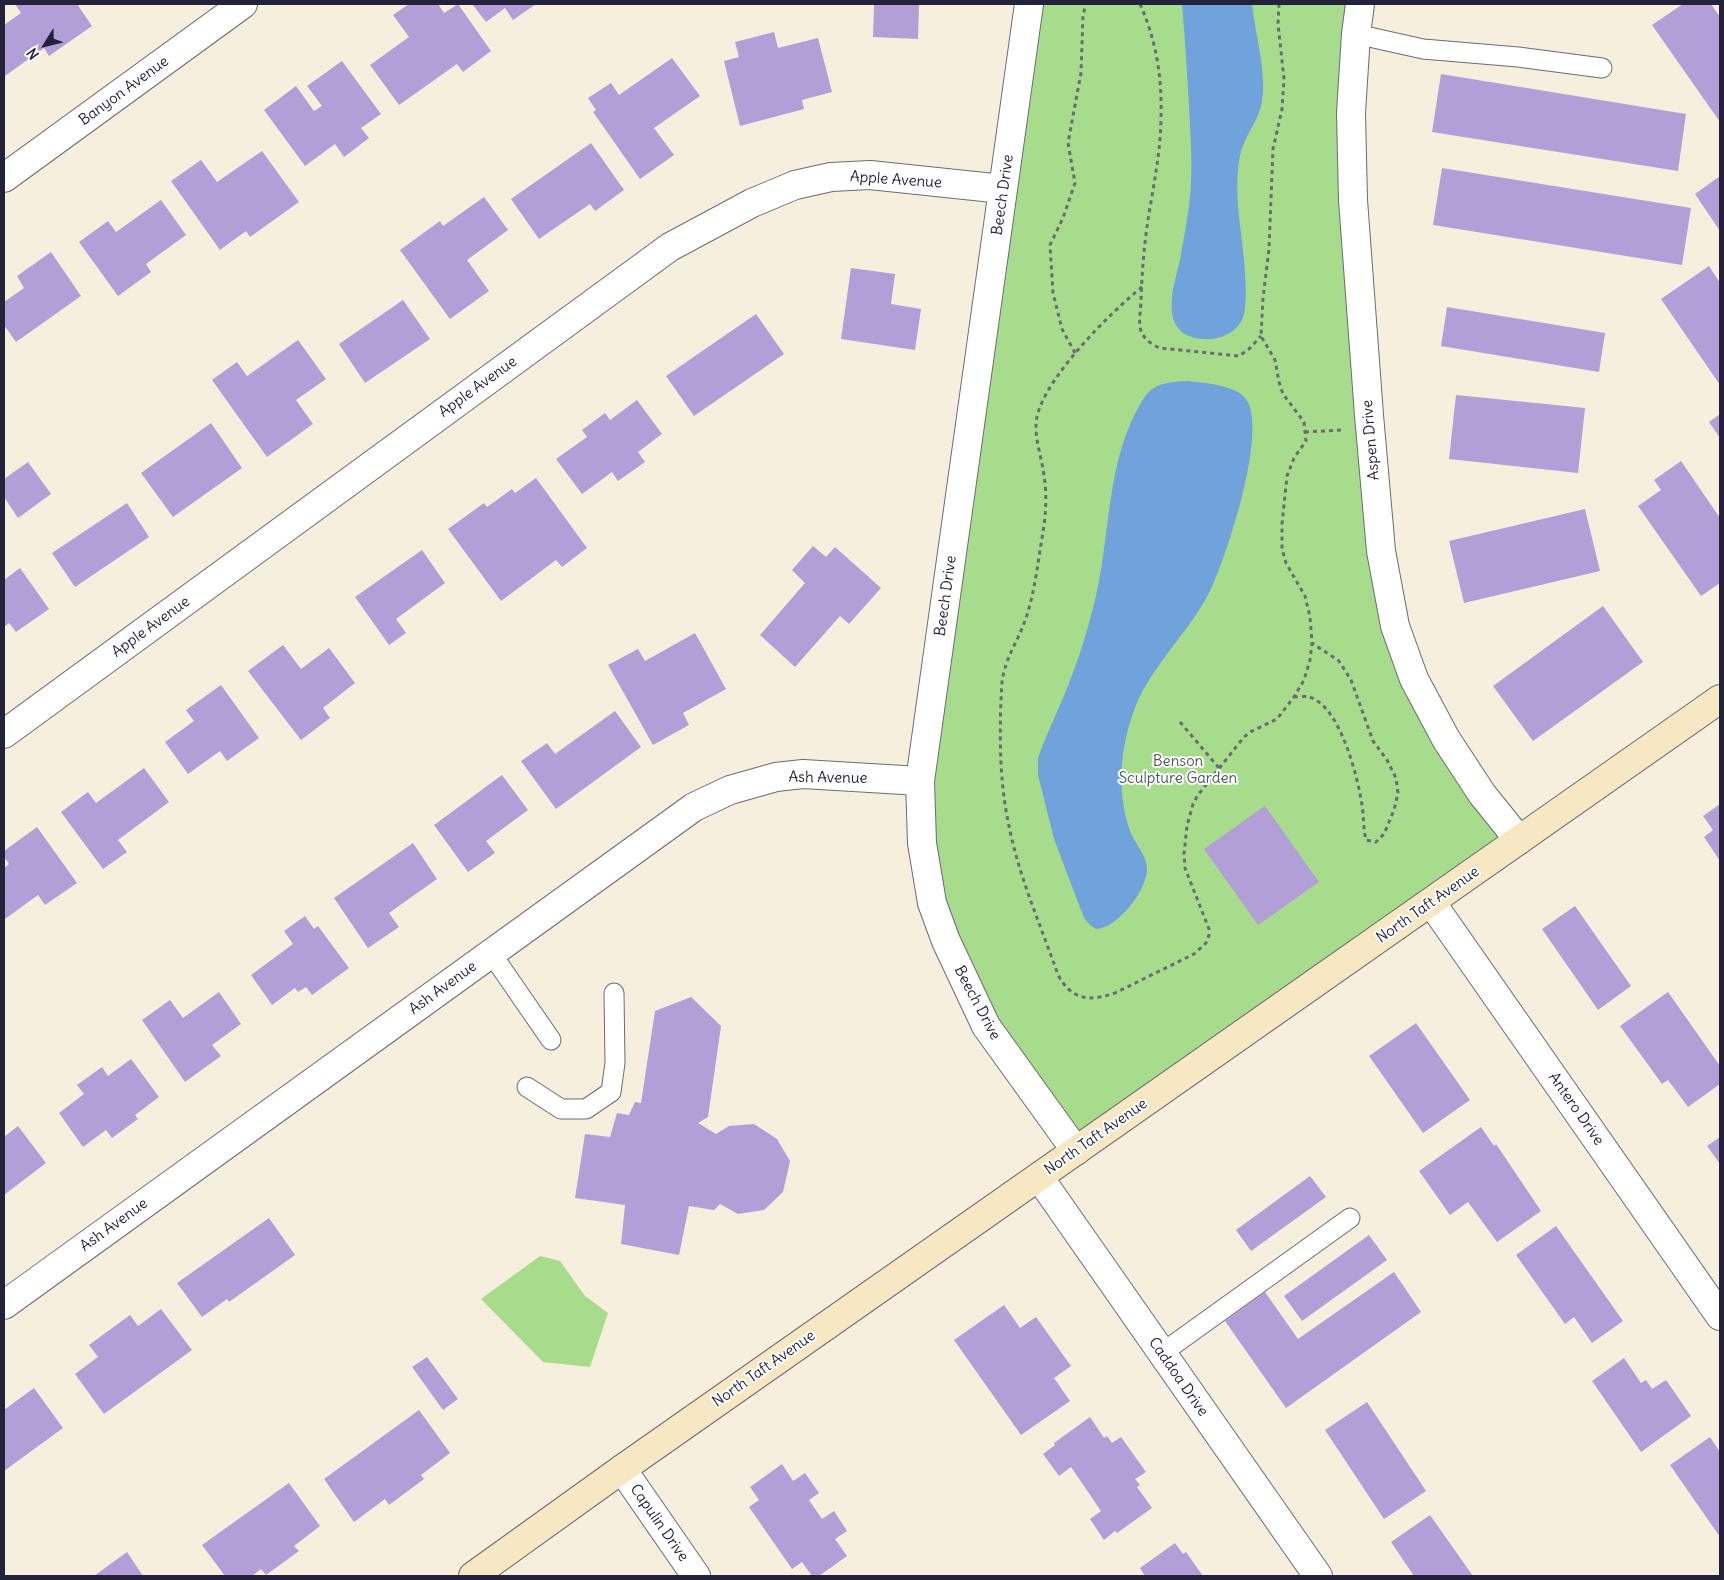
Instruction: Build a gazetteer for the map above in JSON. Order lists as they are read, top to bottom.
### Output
{
  "streets": {
    "main road": ["North Taft Avenue"],
    "street": [
      "Banyon Avenue",
      "Apple Avenue",
      "Beech Drive",
      "Aspen Drive",
      "Ash Avenue",
      "Antero Drive",
      "Caddoa Drive",
      "Capulin Drive"
    ]
  },
  "crossings": [
    ["Apple Avenue", "Beech Drive"],
    ["Beech Drive", "Ash Avenue"],
    ["Beech Drive", "North Taft Avenue"],
    ["Aspen Drive", "North Taft Avenue"],
    ["North Taft Avenue", "Antero Drive"],
    ["North Taft Avenue", "Caddoa Drive"],
    ["North Taft Avenue", "Capulin Drive"]
  ],
  "parks": ["Benson Sculpture Garden"],
  "north": "bottom left"
}
